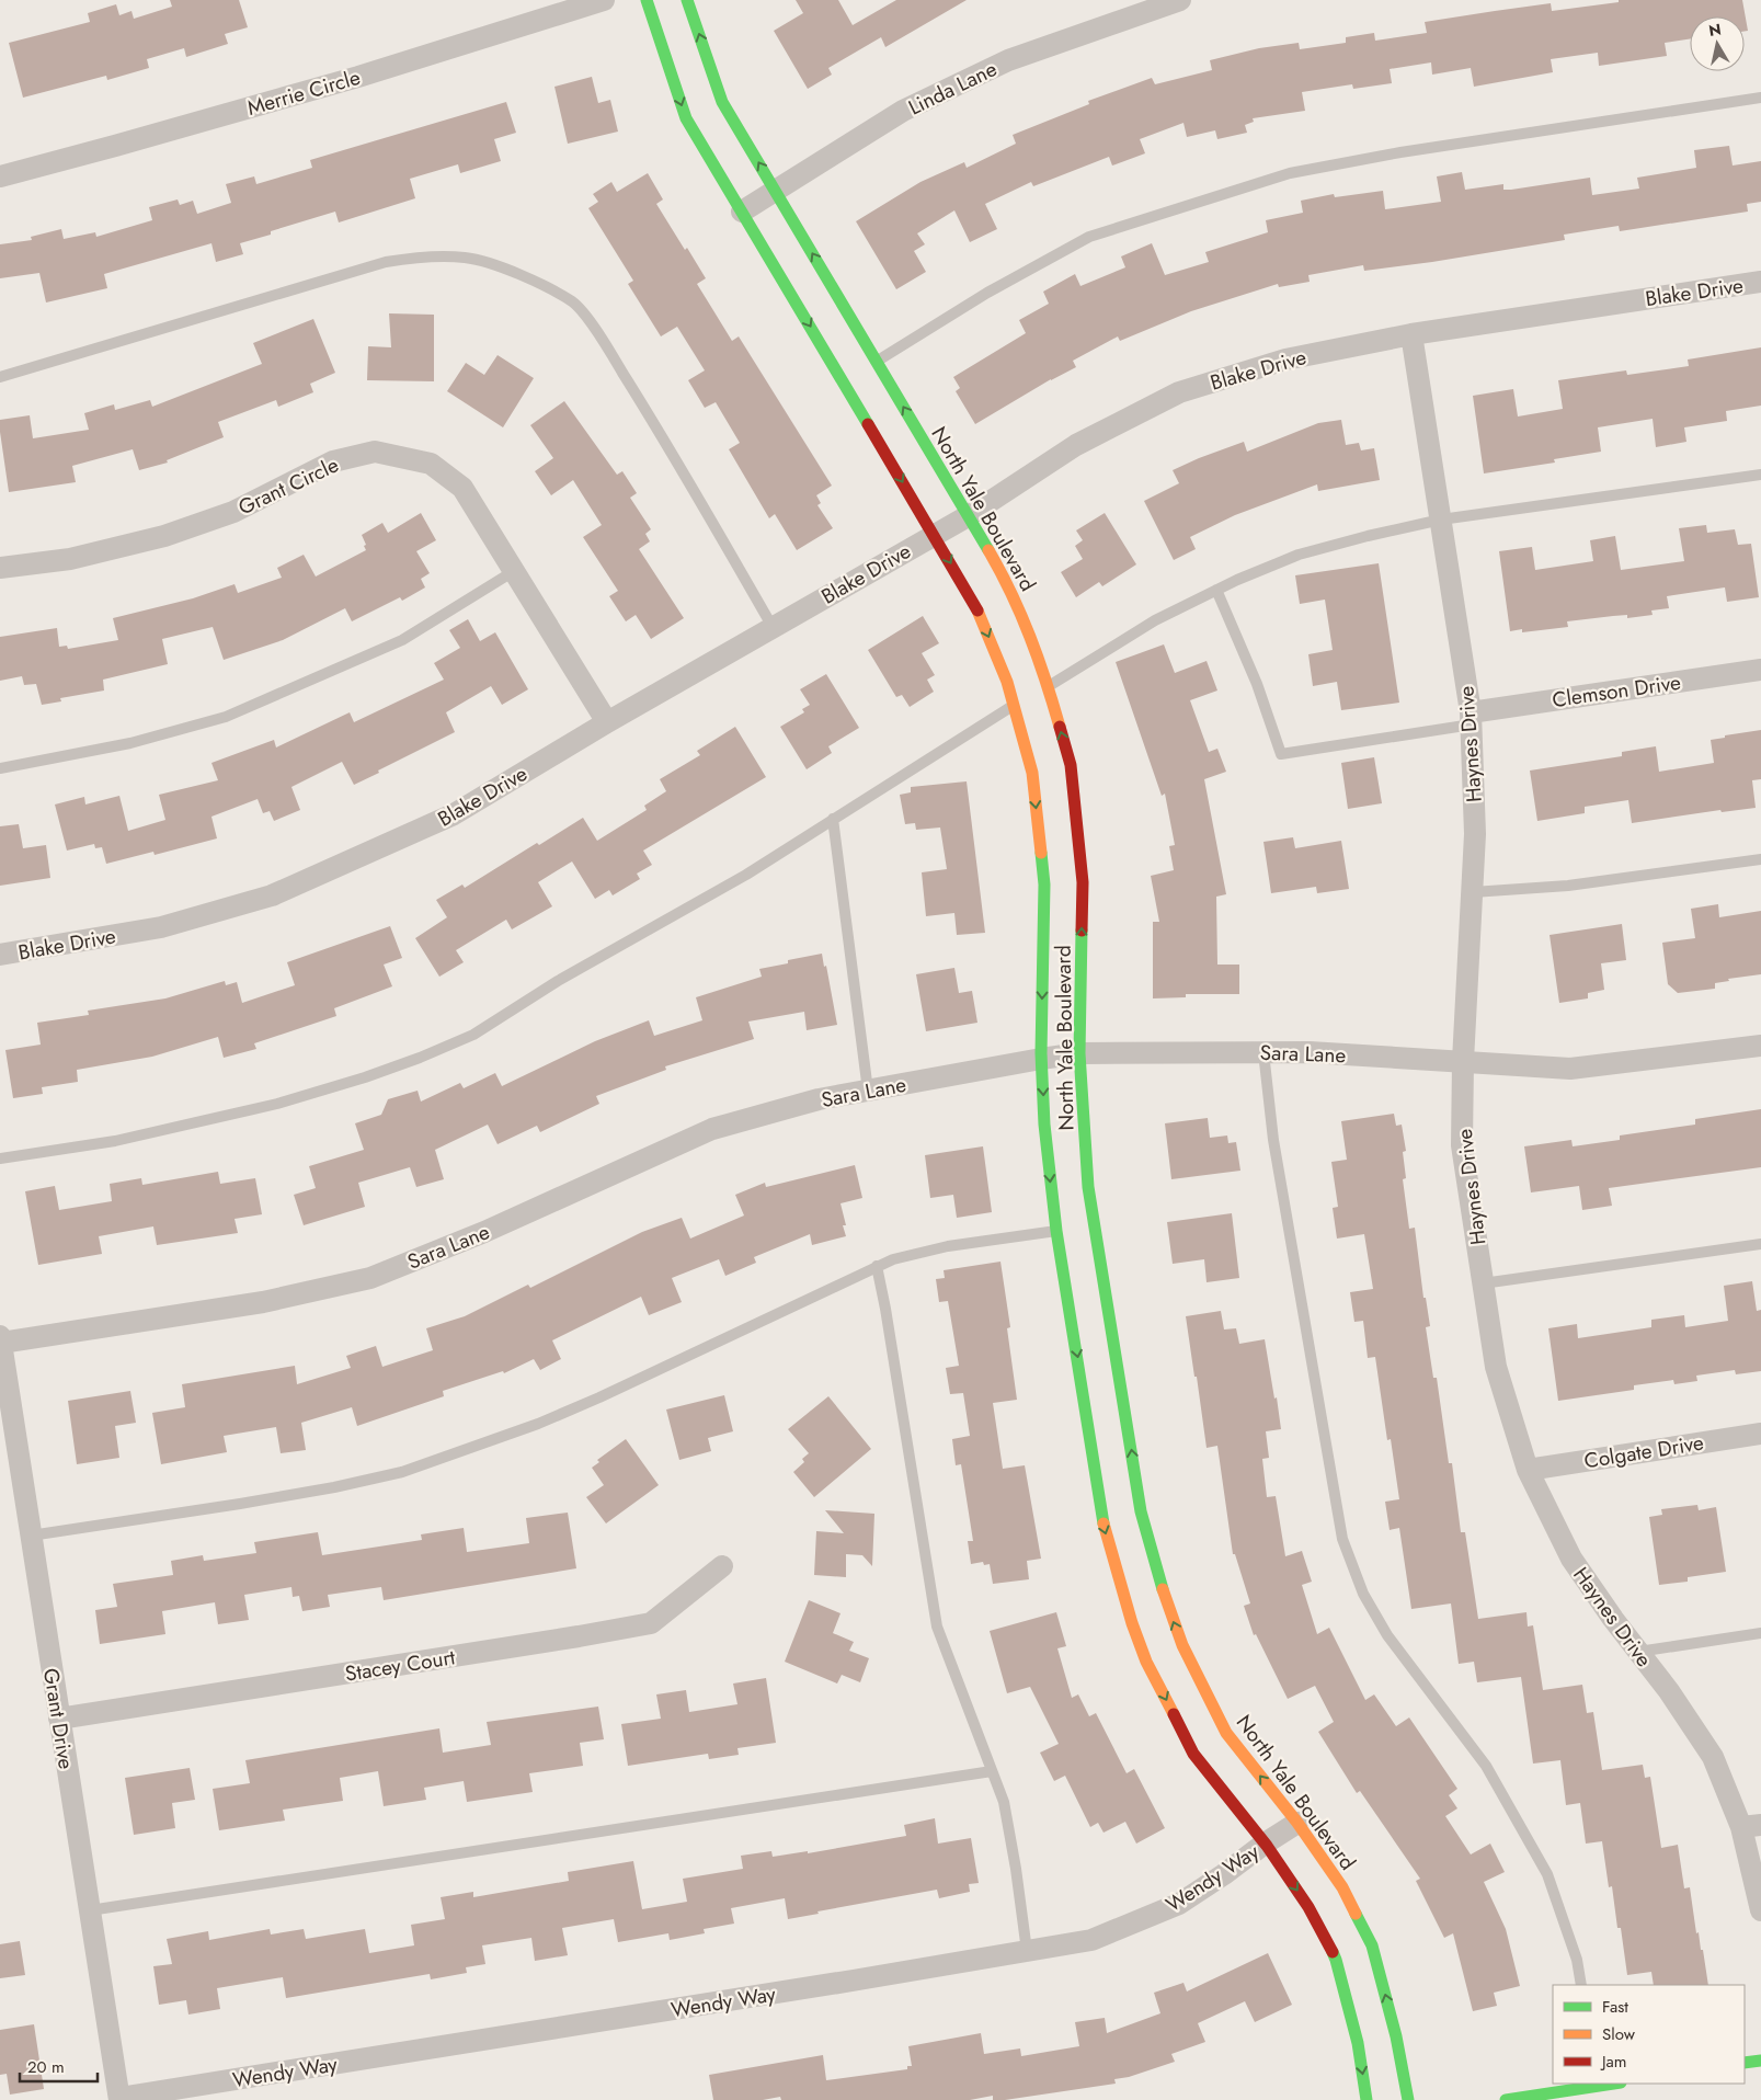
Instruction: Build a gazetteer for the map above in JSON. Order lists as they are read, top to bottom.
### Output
{
  "streets": {
    "street": [
      "Linda Lane",
      "Merrie Circle",
      "Blake Drive",
      "Grant Circle",
      "North Yale Boulevard",
      "Clemson Drive",
      "Haynes Drive",
      "Sara Lane",
      "Colgate Drive",
      "Stacey Court",
      "Grant Drive",
      "Wendy Way"
    ]
  },
  "crossings": [
    ["Linda Lane", "North Yale Boulevard"],
    ["Blake Drive", "Grant Circle"],
    ["Blake Drive", "North Yale Boulevard"],
    ["Blake Drive", "Haynes Drive"],
    ["North Yale Boulevard", "Sara Lane"],
    ["North Yale Boulevard", "Wendy Way"],
    ["Clemson Drive", "Haynes Drive"],
    ["Haynes Drive", "Sara Lane"],
    ["Haynes Drive", "Colgate Drive"],
    ["Sara Lane", "Grant Drive"],
    ["Stacey Court", "Grant Drive"],
    ["Grant Drive", "Wendy Way"]
  ],
  "legend": ["Fast", "Slow", "Jam"],
  "scale_bar": "20 m",
  "north": "top"
}
